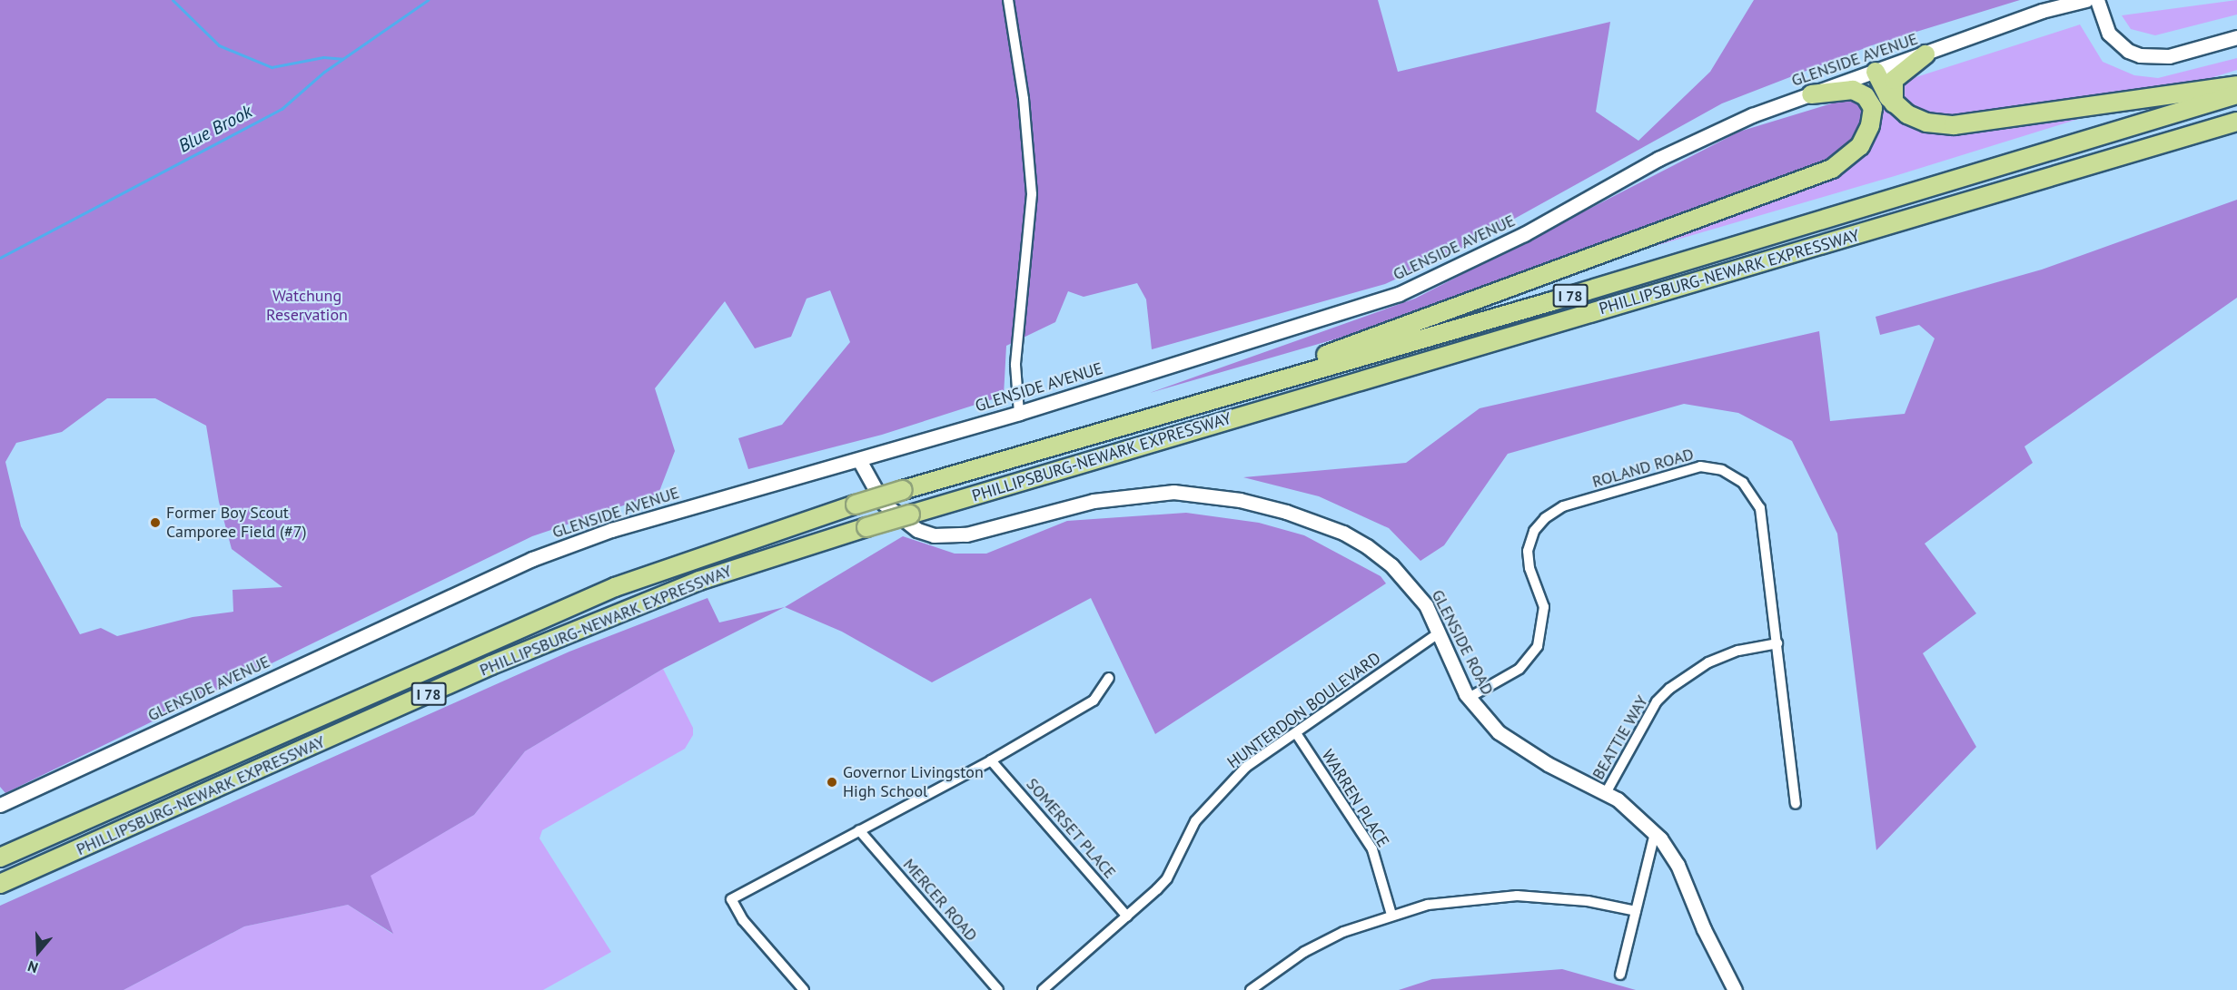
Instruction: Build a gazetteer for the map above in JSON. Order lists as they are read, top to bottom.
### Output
{
  "streets": {
    "highway": ["PHILLIPSBURG-NEWARK EXPRESSWAY", "I 78"],
    "main road": ["GLENSIDE AVENUE", "GLENSIDE ROAD"],
    "street": [
      "ROLAND ROAD",
      "HUNTERDON BOULEVARD",
      "BEATTIE WAY",
      "WARREN PLACE",
      "SOMERSET PLACE",
      "MERCER ROAD"
    ]
  },
  "crossings": [
    ["GLENSIDE AVENUE", "GLENSIDE ROAD"],
    ["ROLAND ROAD", "GLENSIDE ROAD"],
    ["ROLAND ROAD", "BEATTIE WAY"],
    ["GLENSIDE ROAD", "HUNTERDON BOULEVARD"],
    ["GLENSIDE ROAD", "BEATTIE WAY"],
    ["HUNTERDON BOULEVARD", "WARREN PLACE"],
    ["HUNTERDON BOULEVARD", "SOMERSET PLACE"]
  ],
  "water": ["Blue Brook"],
  "parks": ["Watchung Reservation"],
  "places": ["Former Boy Scout Camporee Field (#7)", "Governor Livingston High School"],
  "north": "bottom"
}
